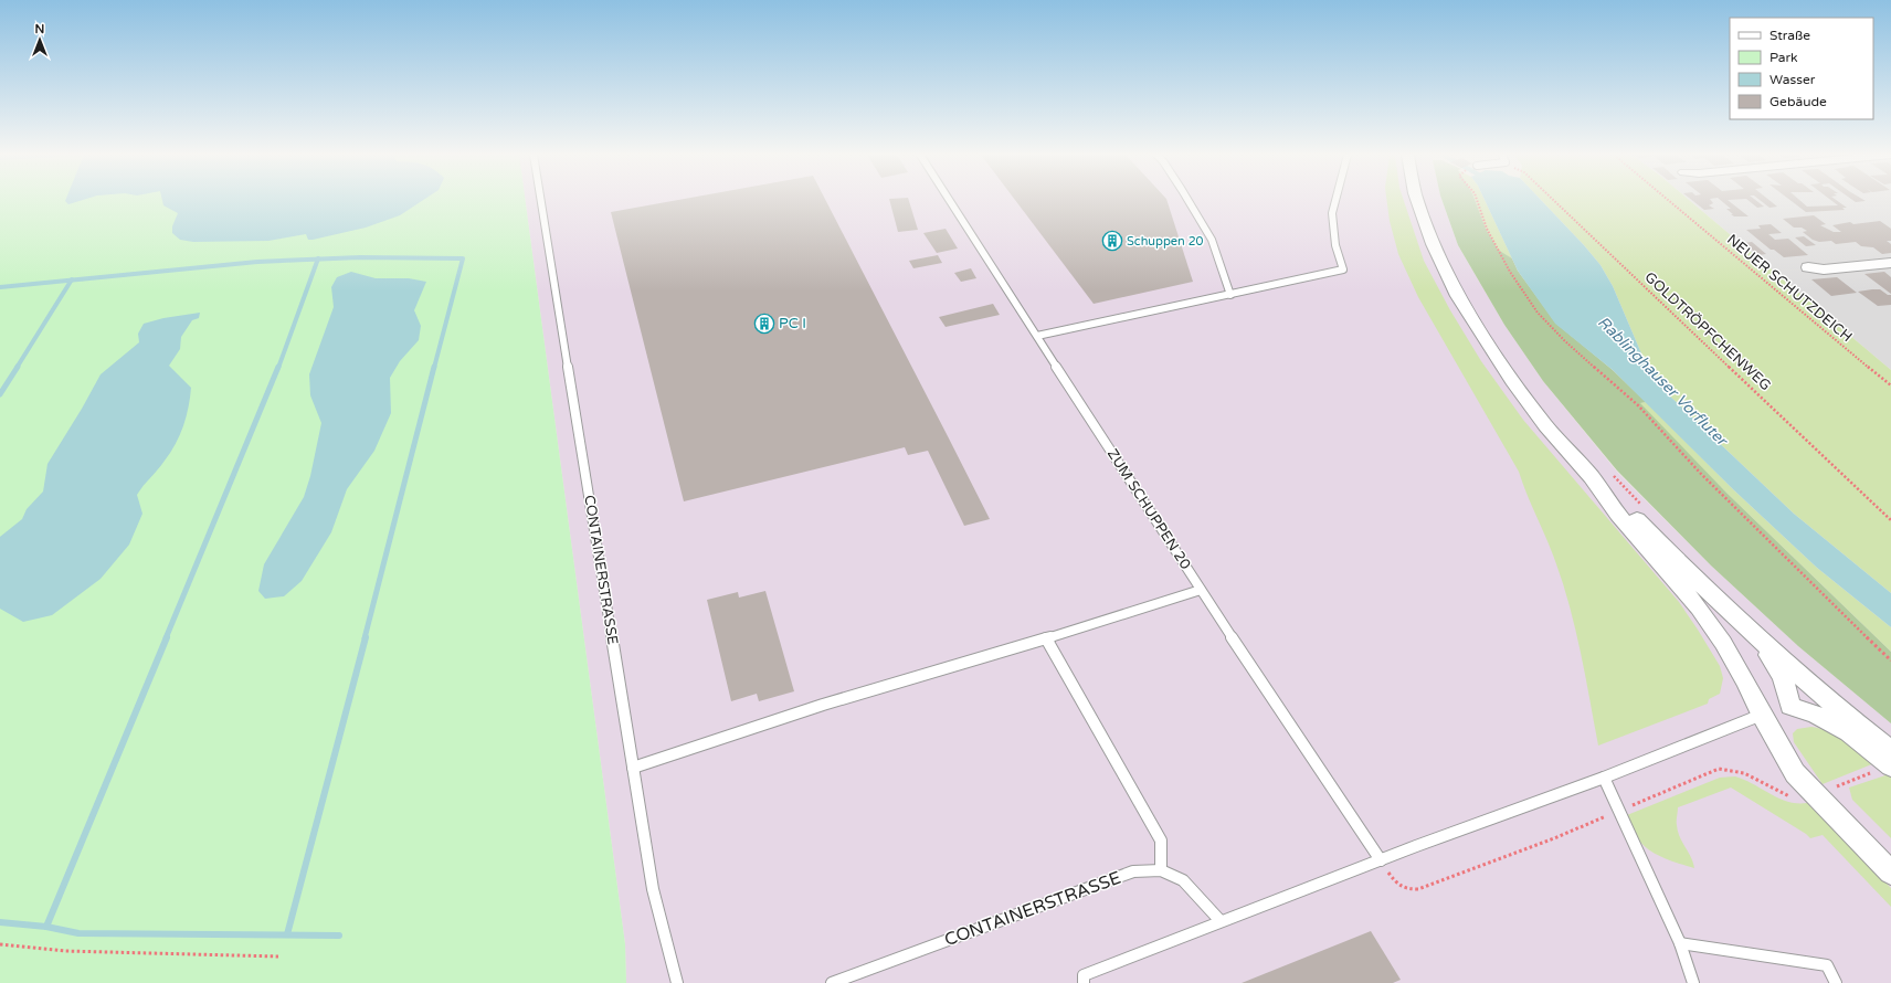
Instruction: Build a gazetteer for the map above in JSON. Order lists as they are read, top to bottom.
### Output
{
  "streets": {
    "lane": ["ZUM SCHUPPEN 20", "CONTAINERSTRASSE"],
    "path": ["NEUER SCHUTZDEICH", "GOLDTRÖPFCHENWEG"]
  },
  "water": ["Rablinghauser Vorfluter"],
  "places": {
    "building": ["Schuppen 20", "PC I"]
  },
  "legend": [
    "Straße",
    "Park",
    "Wasser",
    "Gebäude"
  ],
  "north": "top"
}
